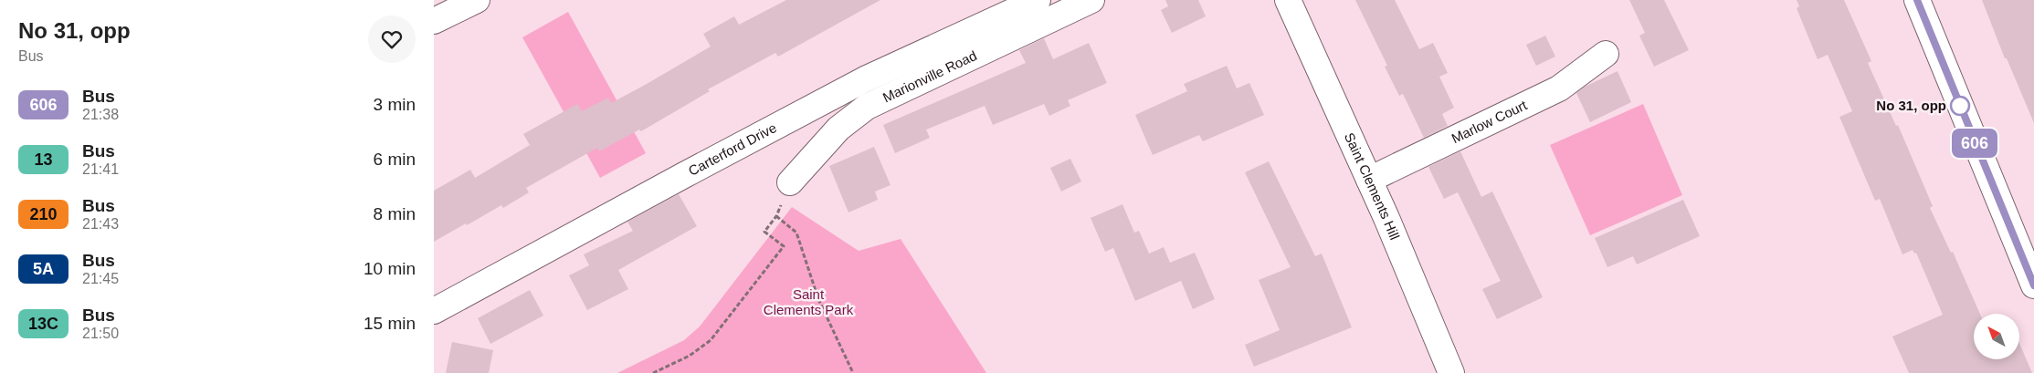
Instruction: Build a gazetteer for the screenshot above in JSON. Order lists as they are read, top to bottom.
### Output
{
  "streets": {
    "main road": [
      "Marionville Road",
      "Marlow Court",
      "Carterford Drive",
      "Saint Clements Hill"
    ]
  },
  "crossings": [
    ["Marlow Court", "Saint Clements Hill"]
  ],
  "parks": ["Saint Clements Park"],
  "places": ["No 31, opp"],
  "lines": ["bus line 606"],
  "north": "top left",
  "page": {
    "heading": ["No 31, opp", "Bus"],
    "on_map": "606",
    "list": [
      {
        "mark": "606",
        "name": "Bus",
        "note": "21:38",
        "value": "3 min"
      },
      {
        "mark": "13",
        "name": "Bus",
        "note": "21:41",
        "value": "6 min"
      },
      {
        "mark": "210",
        "name": "Bus",
        "note": "21:43",
        "value": "8 min"
      },
      {
        "mark": "5A",
        "name": "Bus",
        "note": "21:45",
        "value": "10 min"
      },
      {
        "mark": "13C",
        "name": "Bus",
        "note": "21:50",
        "value": "15 min"
      }
    ]
  }
}
